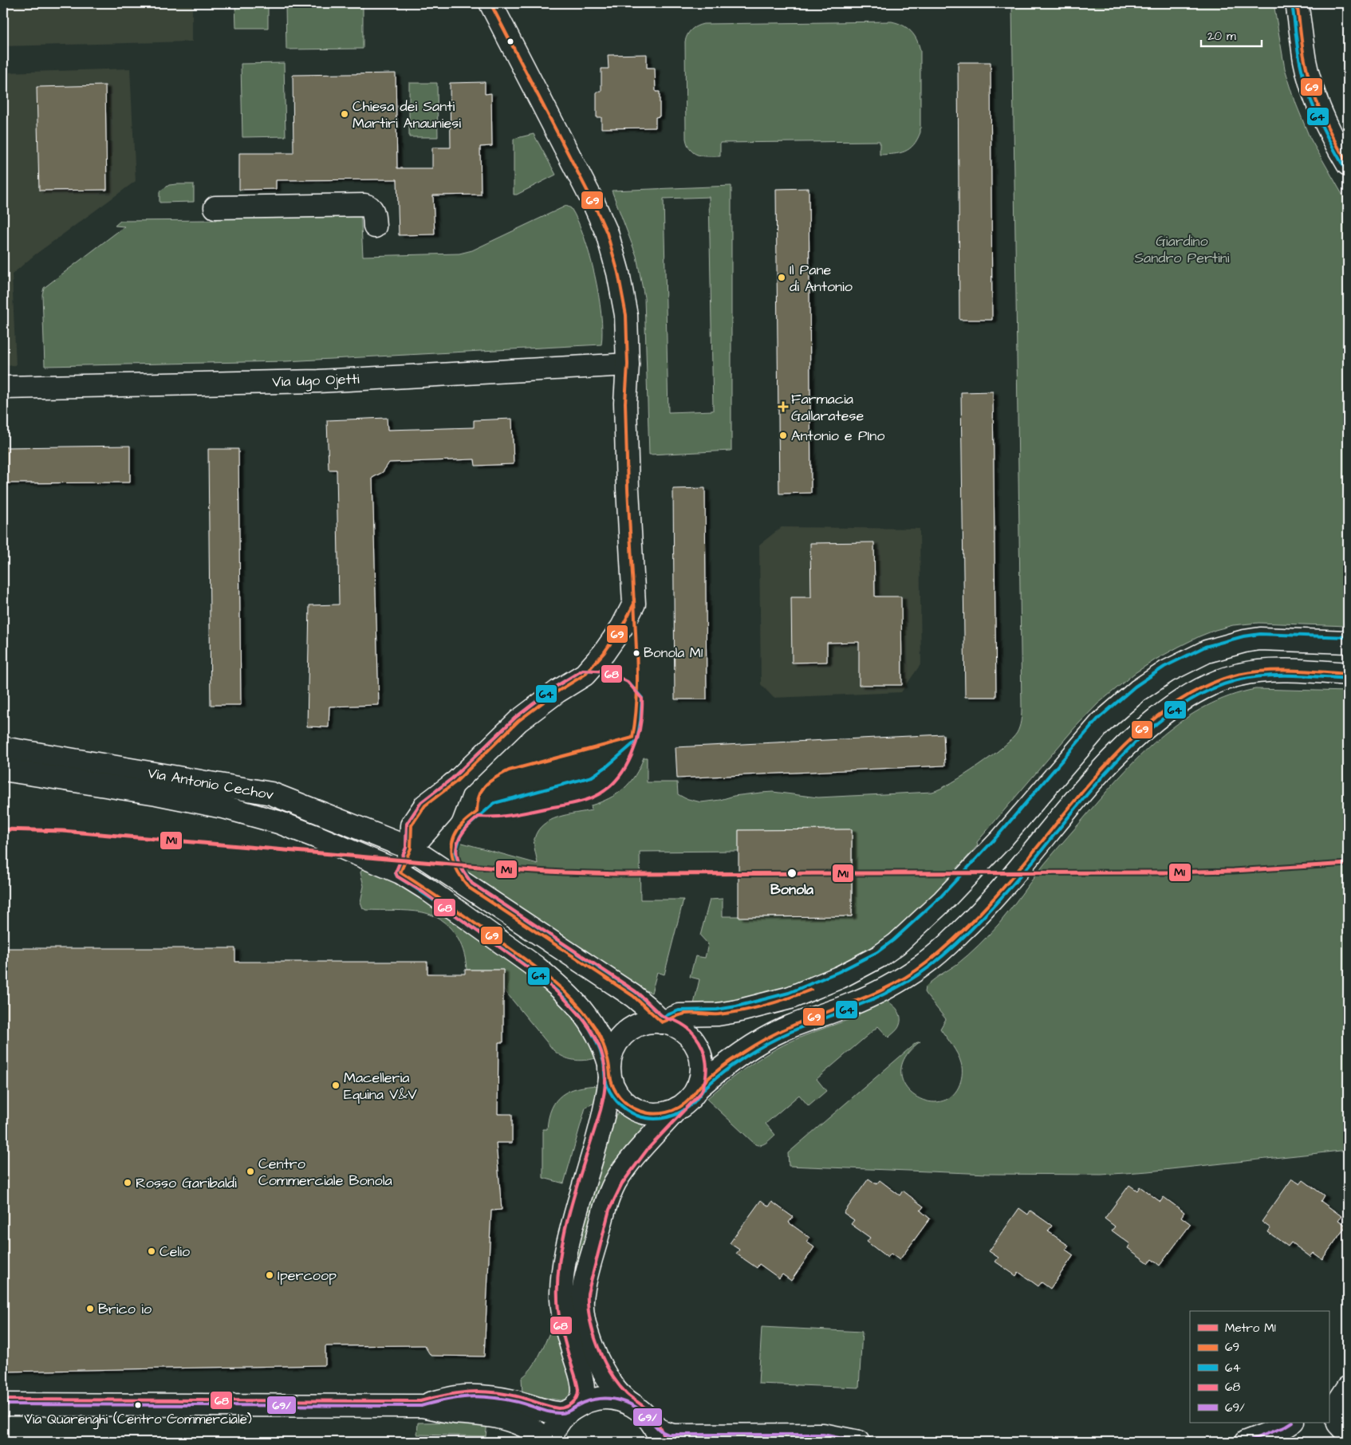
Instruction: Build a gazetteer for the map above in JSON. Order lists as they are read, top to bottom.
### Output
{
  "streets": {
    "street": ["Via Ugo Ojetti", "Via Antonio Cechov"]
  },
  "parks": ["Giardino Sandro Pertini"],
  "places": {
    "other": [
      "Chiesa dei Santi Martiri Anauniesi",
      "Il Pane di Antonio",
      "Antonio e PIno",
      "Bonola M1",
      "Bonola",
      "Macelleria Equina V&V",
      "Centro Commerciale Bonola",
      "Rosso Garibaldi",
      "Celio",
      "Ipercoop",
      "Brico io",
      "Via Quarenghi (Centro Commerciale)"
    ],
    "health": ["Farmacia Gallaratese"]
  },
  "lines": [
    "transit line 69",
    "transit line 64",
    "transit line 68",
    "metro line M1",
    "transit line 69/"
  ],
  "legend": [
    "Metro M1",
    "69",
    "64",
    "68",
    "69/"
  ],
  "scale_bar": "20 m"
}
